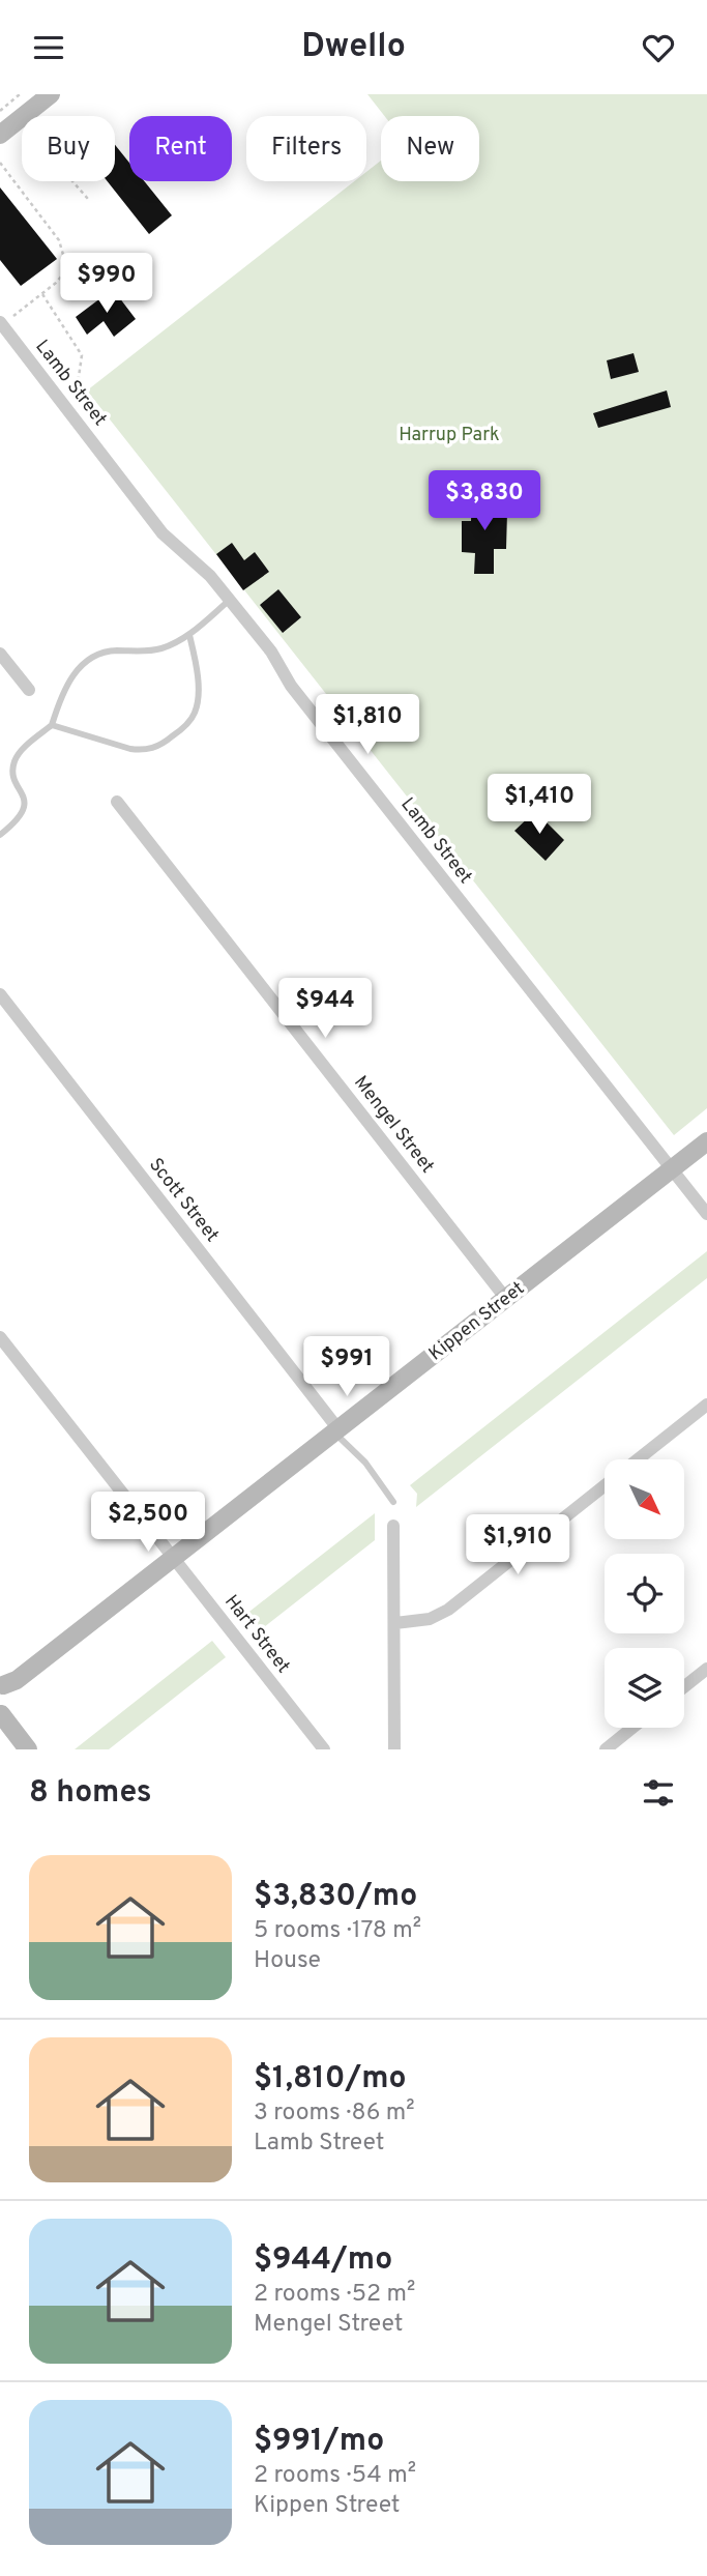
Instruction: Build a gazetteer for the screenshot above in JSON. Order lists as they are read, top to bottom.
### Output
{
  "streets": {
    "street": [
      "Lamb Street",
      "Mengel Street",
      "Scott Street",
      "Kippen Street",
      "Hart Street"
    ]
  },
  "crossings": [
    ["Lamb Street", "Kippen Street"],
    ["Mengel Street", "Kippen Street"],
    ["Scott Street", "Kippen Street"],
    ["Kippen Street", "Hart Street"]
  ],
  "parks": ["Harrup Park"],
  "north": "bottom right",
  "page": {
    "header": "Dwello",
    "chip": [
      "Buy",
      "Rent",
      "Filters",
      "New"
    ],
    "price": [
      "$990",
      "$3,830",
      "$1,810",
      "$1,410",
      "$944",
      "$991",
      "$2,500",
      "$1,910"
    ],
    "heading": "8 homes",
    "list": [
      {
        "name": "$3,830/mo",
        "note": "5 rooms · 178 m² · House"
      },
      {
        "name": "$1,810/mo",
        "note": "3 rooms · 86 m² · Lamb Street"
      },
      {
        "name": "$944/mo",
        "note": "2 rooms · 52 m² · Mengel Street"
      },
      {
        "name": "$991/mo",
        "note": "2 rooms · 54 m² · Kippen Street"
      }
    ]
  }
}
